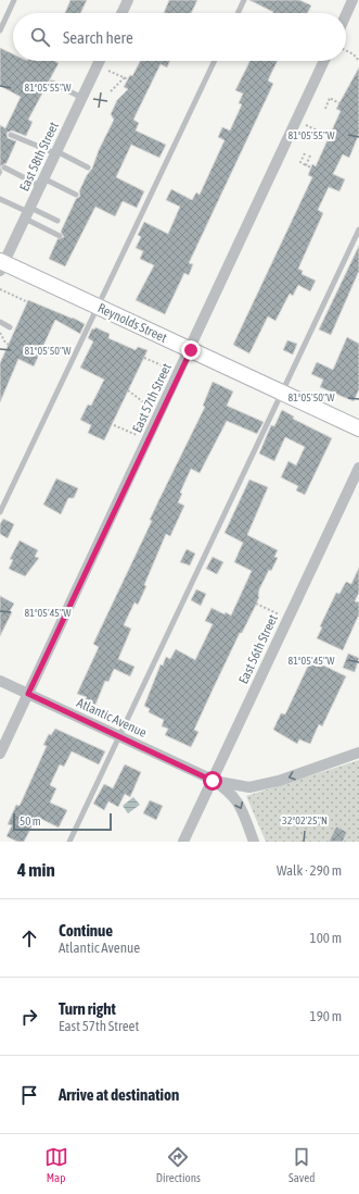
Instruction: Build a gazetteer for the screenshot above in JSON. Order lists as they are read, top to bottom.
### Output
{
  "streets": {
    "street": [
      "East 58th Street",
      "Reynolds Street",
      "East 57th Street",
      "East 56th Street",
      "Atlantic Avenue"
    ]
  },
  "crossings": [
    ["East 58th Street", "Reynolds Street"],
    ["Reynolds Street", "East 57th Street"],
    ["East 57th Street", "Atlantic Avenue"],
    ["East 56th Street", "Atlantic Avenue"]
  ],
  "scale_bar": "50 m",
  "page": {
    "search": "Search here",
    "scale": "50 m",
    "heading": ["4 min", "Walk · 290 m"],
    "list": [
      ["Continue", "Atlantic Avenue", "100 m"],
      ["Turn right", "East 57th Street", "190 m"],
      "Arrive at destination"
    ],
    "nav": ["Map", "Directions", "Saved"]
  },
  "coordinates": [
    "81°05'55\"W",
    "81°05'50\"W",
    "81°05'45\"W",
    "32°02'25\"N"
  ]
}
